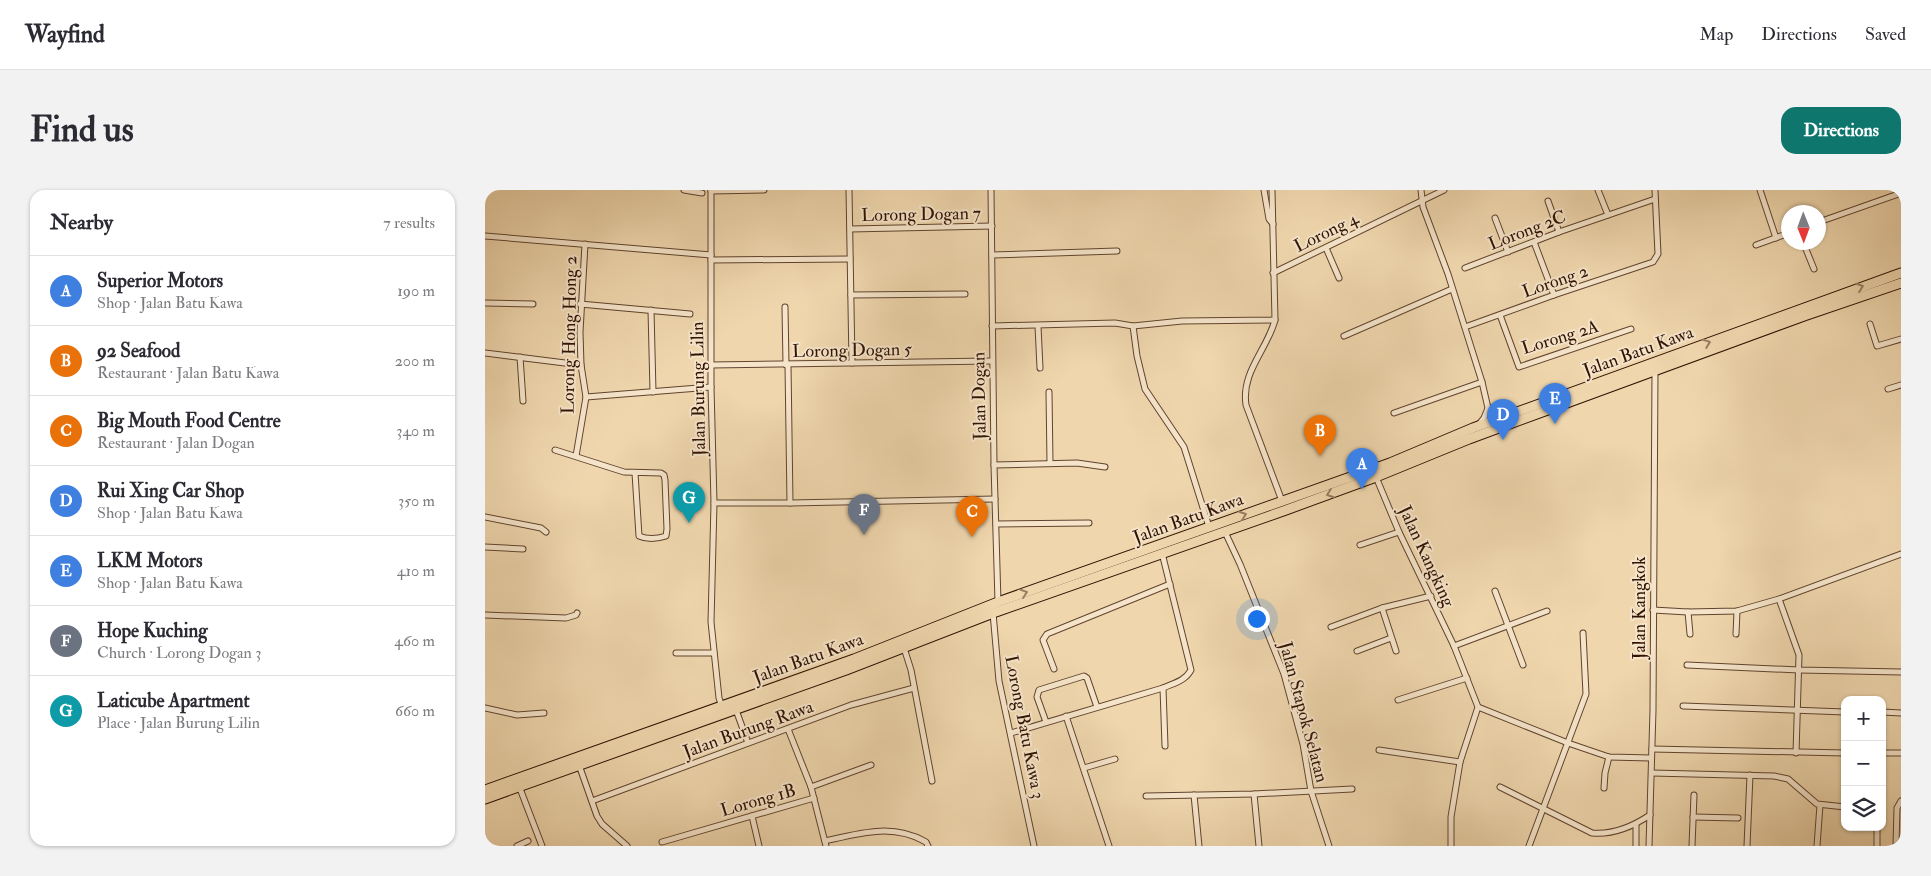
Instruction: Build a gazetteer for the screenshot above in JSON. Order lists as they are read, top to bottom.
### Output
{
  "streets": {
    "highway": ["Jalan Batu Kawa"],
    "street": [
      "Lorong Dogan 7",
      "Lorong 2C",
      "Lorong 4",
      "Lorong 2",
      "Lorong Hong Hong 2",
      "Lorong 2A",
      "Lorong Dogan 5",
      "Jalan Burung Lilin",
      "Jalan Dogan",
      "Jalan Kangking",
      "Jalan Kangkok",
      "Jalan Stapok Selatan",
      "Lorong Batu Kawa 3",
      "Jalan Burung Rawa",
      "Lorong 1B"
    ]
  },
  "crossings": [
    ["Lorong Dogan 7", "Jalan Dogan"],
    ["Lorong 2C", "Lorong 2"],
    ["Lorong 2", "Lorong 2A"],
    ["Lorong Dogan 5", "Jalan Burung Lilin"],
    ["Lorong Dogan 5", "Jalan Dogan"],
    ["Jalan Batu Kawa", "Jalan Burung Lilin"],
    ["Jalan Batu Kawa", "Jalan Dogan"],
    ["Jalan Batu Kawa", "Jalan Kangking"],
    ["Jalan Batu Kawa", "Jalan Kangkok"],
    ["Jalan Batu Kawa", "Jalan Stapok Selatan"],
    ["Jalan Batu Kawa", "Lorong Batu Kawa 3"]
  ],
  "north": "bottom",
  "page": {
    "header": "Wayfind",
    "nav": ["Map", "Directions", "Saved"],
    "buttons": "Directions",
    "title": "Find us",
    "heading": ["Nearby", "7 results"],
    "list": [
      {
        "mark": "A",
        "name": "Superior Motors",
        "note": "Shop · Jalan Batu Kawa",
        "value": "190 m"
      },
      {
        "mark": "B",
        "name": "92 Seafood",
        "note": "Restaurant · Jalan Batu Kawa",
        "value": "200 m"
      },
      {
        "mark": "C",
        "name": "Big Mouth Food Centre",
        "note": "Restaurant · Jalan Dogan",
        "value": "340 m"
      },
      {
        "mark": "D",
        "name": "Rui Xing Car Shop",
        "note": "Shop · Jalan Batu Kawa",
        "value": "350 m"
      },
      {
        "mark": "E",
        "name": "LKM Motors",
        "note": "Shop · Jalan Batu Kawa",
        "value": "410 m"
      },
      {
        "mark": "F",
        "name": "Hope Kuching",
        "note": "Church · Lorong Dogan 3",
        "value": "460 m"
      },
      {
        "mark": "G",
        "name": "Laticube Apartment",
        "note": "Place · Jalan Burung Lilin",
        "value": "660 m"
      }
    ],
    "pins": [
      "E",
      "D",
      "B",
      "A",
      "G",
      "F",
      "C"
    ],
    "map_buttons": ["+", "−"]
  }
}
